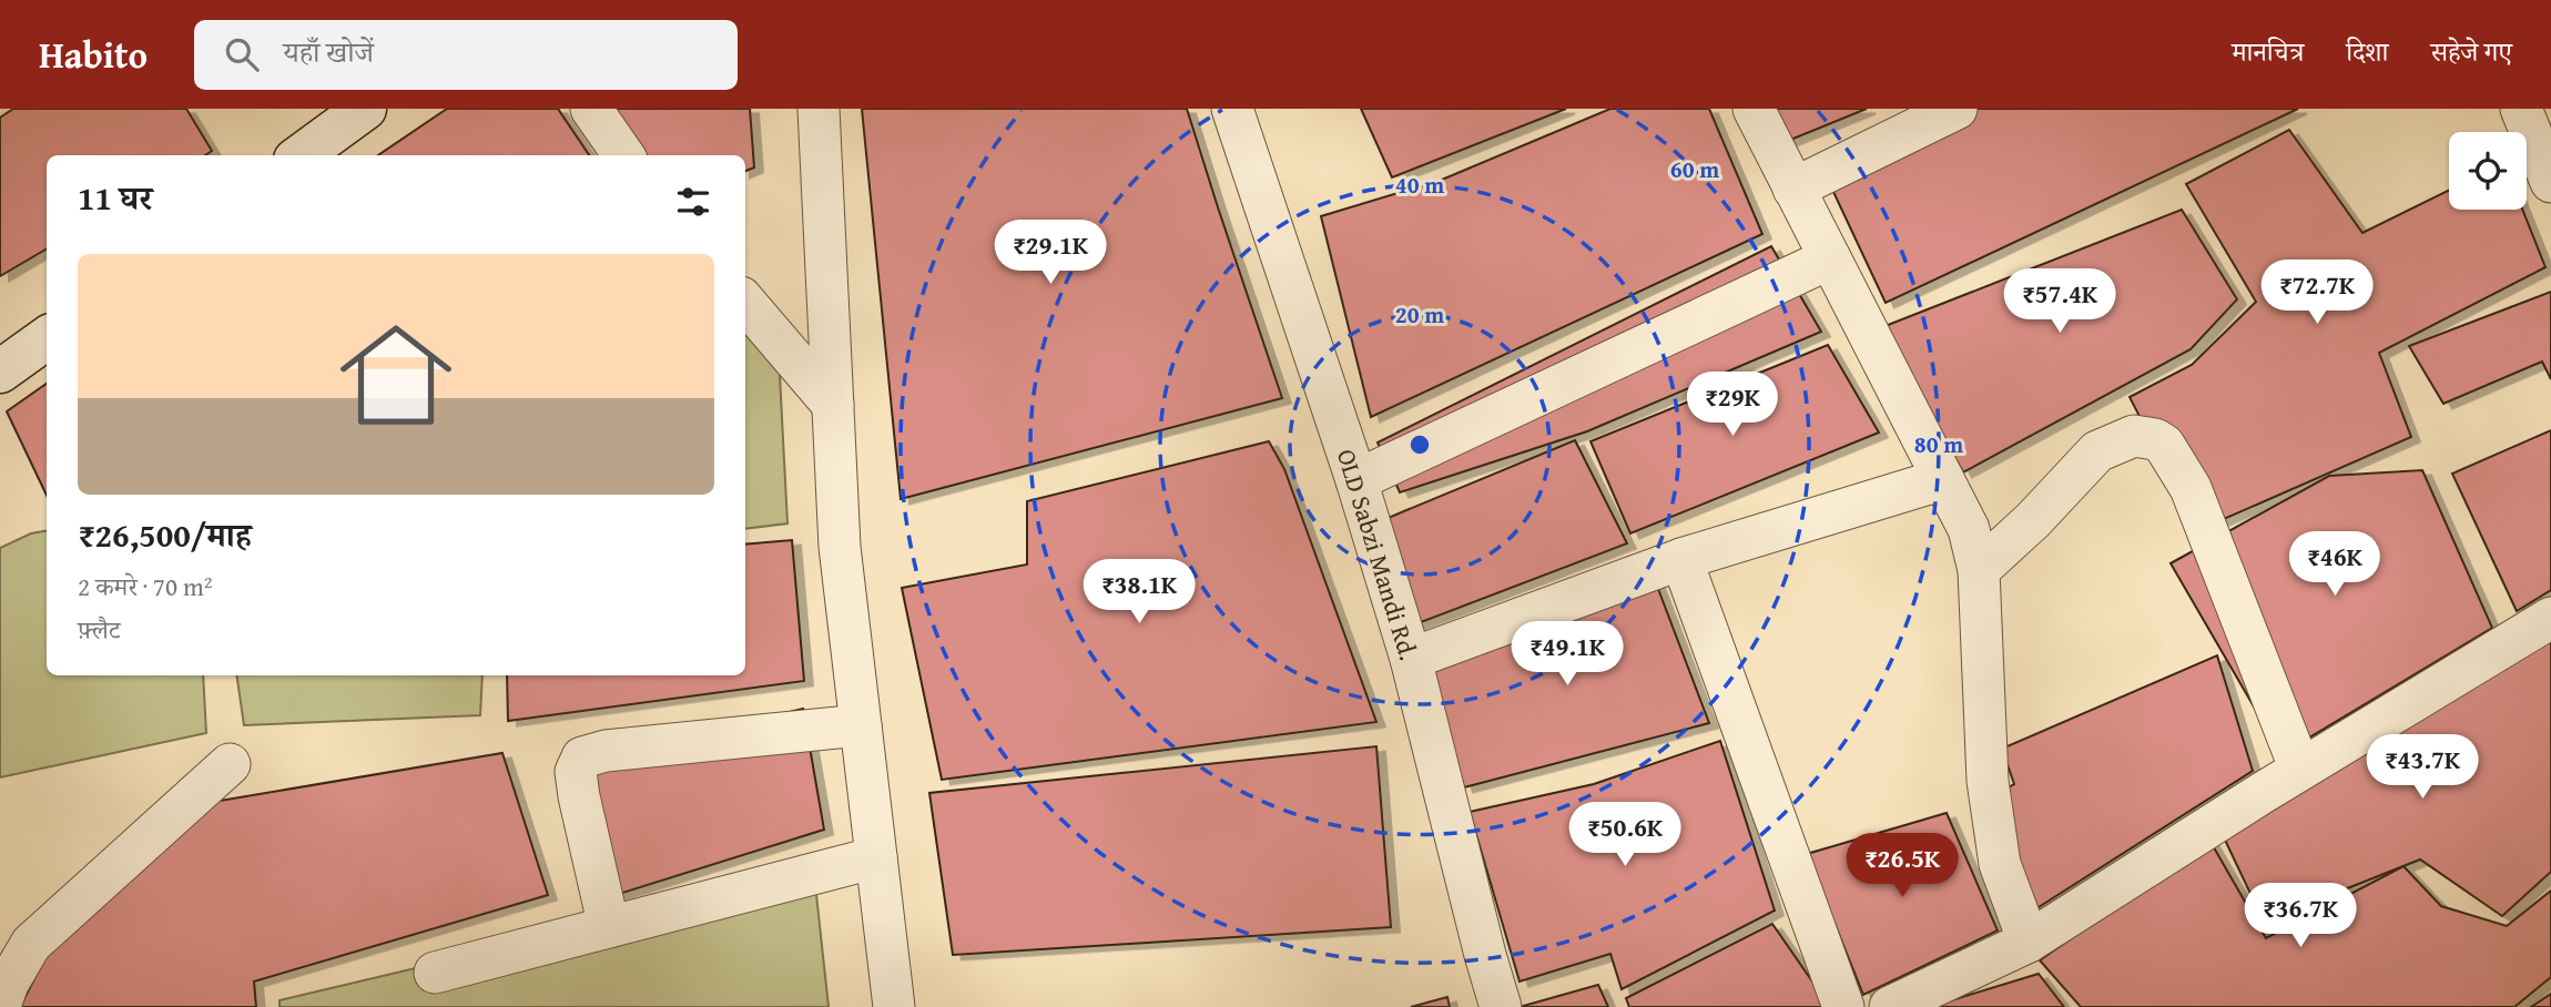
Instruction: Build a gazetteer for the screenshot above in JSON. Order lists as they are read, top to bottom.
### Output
{
  "streets": {
    "street": ["OLD Sabzi Mandi Rd."]
  },
  "page": {
    "header": "Habito",
    "search": "यहाँ खोजें",
    "nav": ["मानचित्र", "दिशा", "सहेजे गए"],
    "heading": "11 घर",
    "price": [
      "₹29.1K",
      "₹72.7K",
      "₹57.4K",
      "₹29K",
      "₹46K",
      "₹38.1K",
      "₹49.1K",
      "₹43.7K",
      "₹50.6K",
      "₹26.5K",
      "₹36.7K"
    ],
    "list": [
      {
        "name": "₹26,500/माह",
        "note": "2 कमरे · 70 m² · फ़्लैट"
      }
    ]
  },
  "rings": [
    "60 m",
    "40 m",
    "20 m",
    "80 m"
  ]
}
